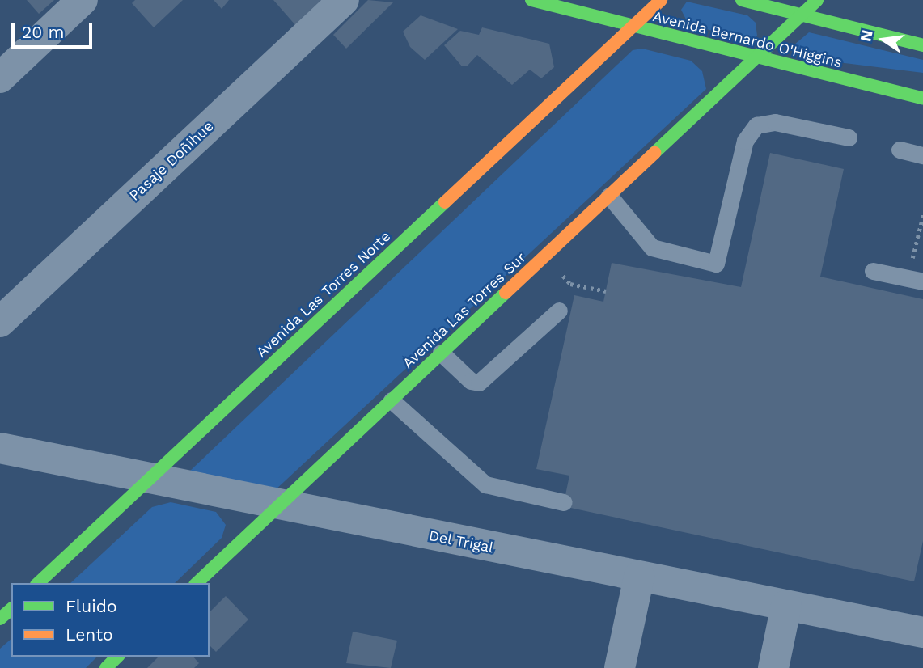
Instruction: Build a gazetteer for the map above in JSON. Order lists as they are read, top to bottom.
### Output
{
  "streets": {
    "street": [
      "Avenida Bernardo O'Higgins",
      "Pasaje Doñihue",
      "Avenida Las Torres Norte",
      "Avenida Las Torres Sur",
      "Del Trigal"
    ]
  },
  "crossings": [
    ["Avenida Bernardo O'Higgins", "Avenida Las Torres Norte"],
    ["Avenida Bernardo O'Higgins", "Avenida Las Torres Sur"],
    ["Avenida Las Torres Norte", "Del Trigal"],
    ["Avenida Las Torres Sur", "Del Trigal"]
  ],
  "legend": ["Fluido", "Lento"],
  "scale_bar": "20 m",
  "north": "left"
}
